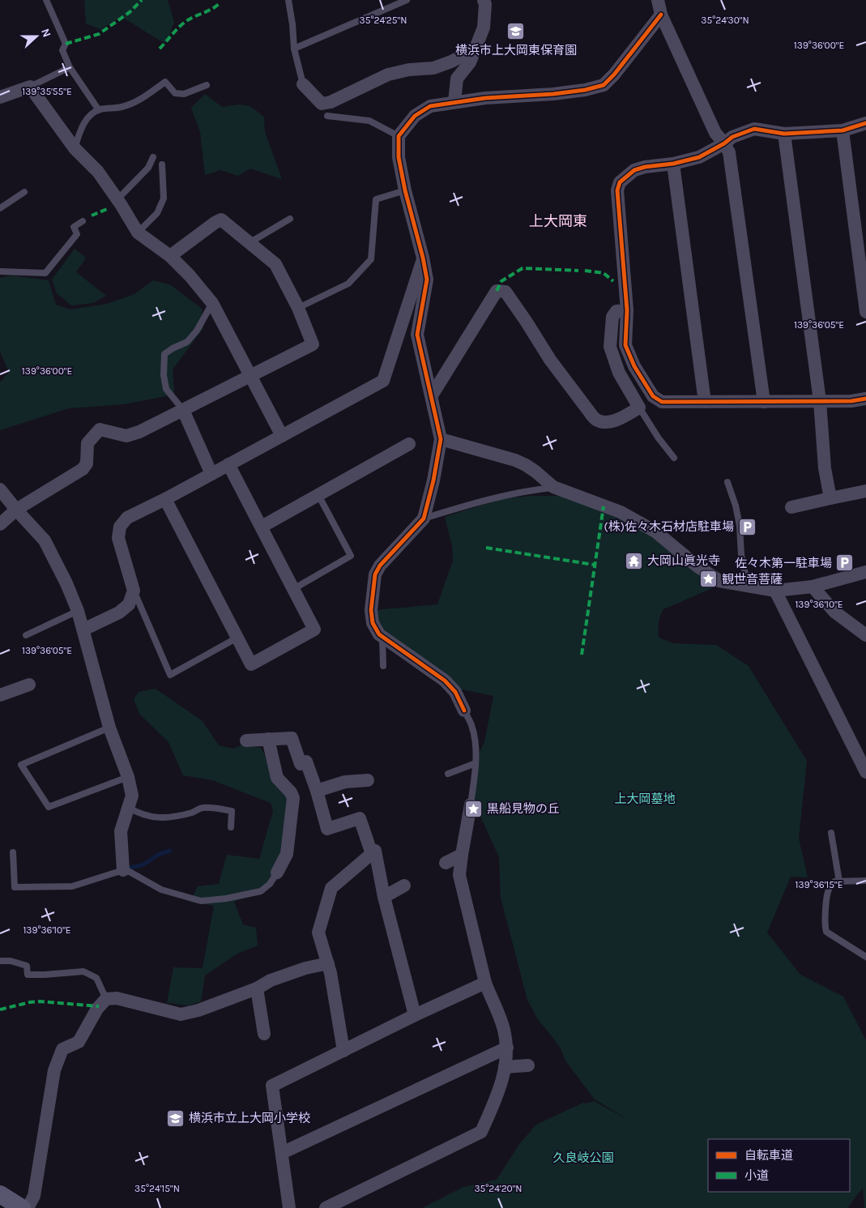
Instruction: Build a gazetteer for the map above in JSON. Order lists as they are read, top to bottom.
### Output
{
  "districts": ["上大岡東"],
  "parks": ["上大岡墓地", "久良岐公園"],
  "places": {
    "school or university": ["横浜市上大岡東保育園", "横浜市立上大岡小学校"],
    "parking": ["(株)佐々木石材店駐車場", "佐々木第一駐車場"],
    "temple": ["大岡山眞光寺"],
    "place": ["観世音菩薩", "黒船見物の丘"]
  },
  "legend": ["自転車道", "小道"],
  "north": "right",
  "coordinates": [
    "35°24'25\"N",
    "35°24'30\"N",
    "139°36'00\"E",
    "139°35'55\"E",
    "139°36'05\"E",
    "139°36'10\"E",
    "139°36'15\"E",
    "35°24'15\"N",
    "35°24'20\"N"
  ]
}
